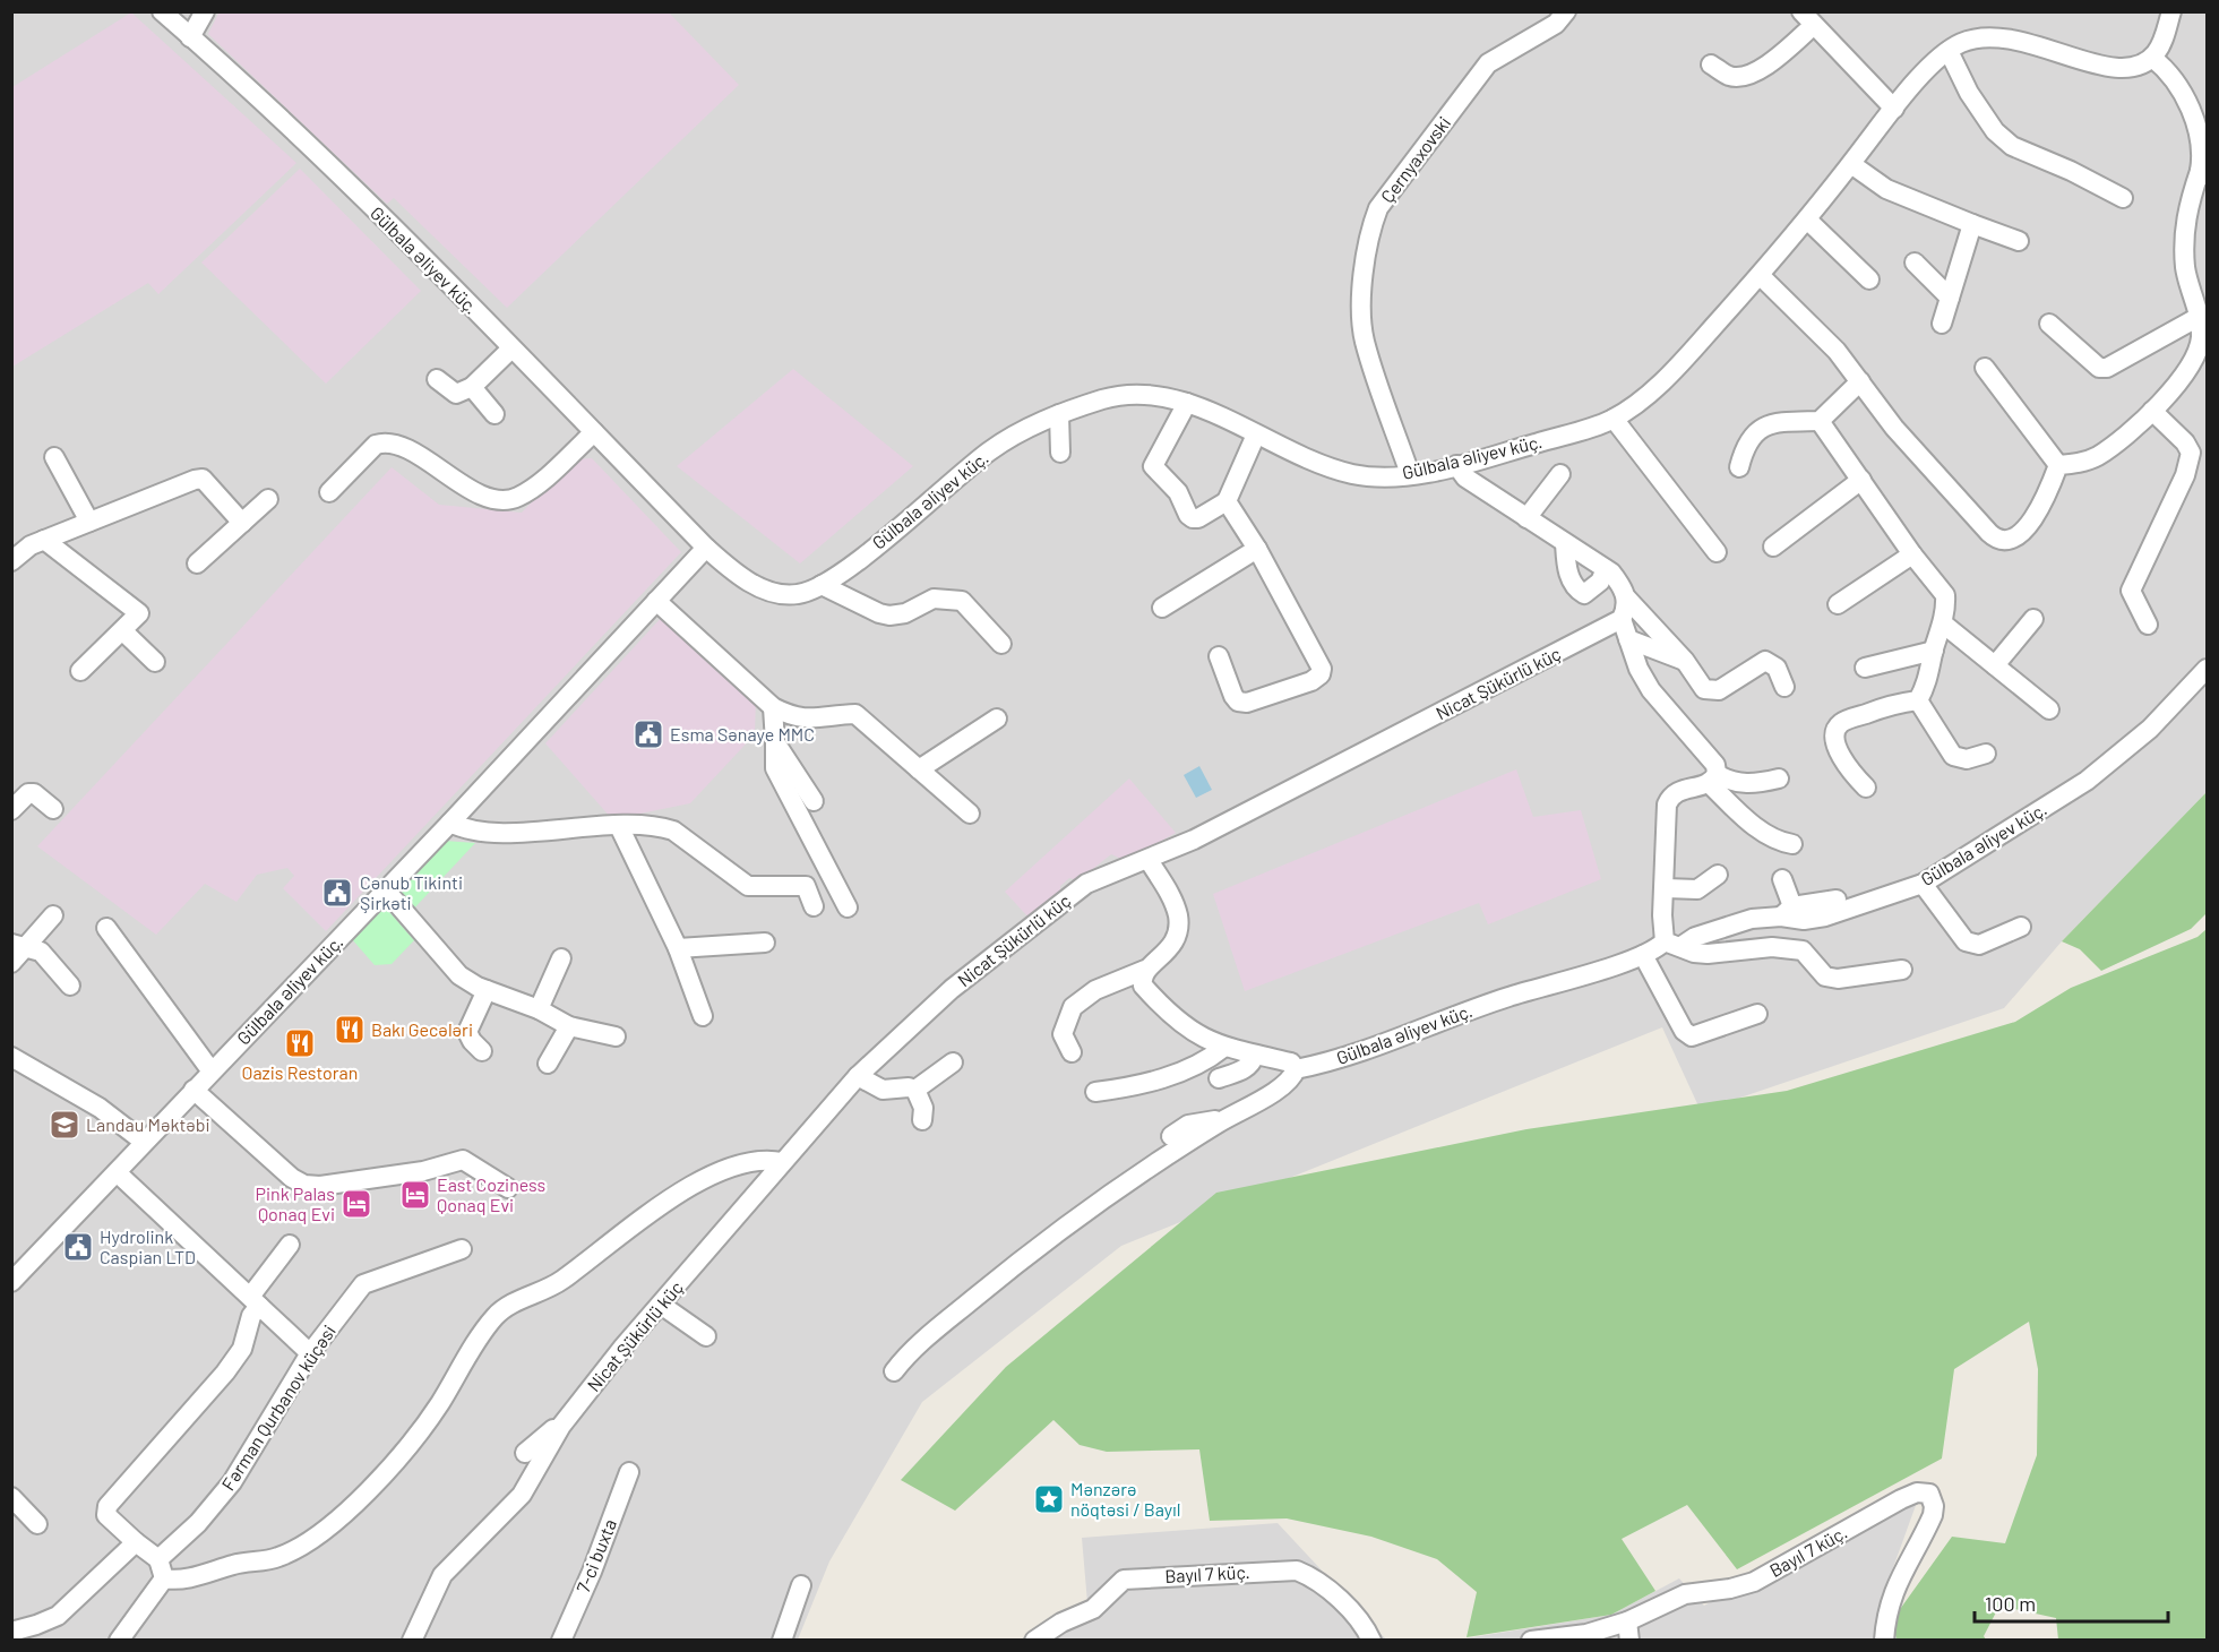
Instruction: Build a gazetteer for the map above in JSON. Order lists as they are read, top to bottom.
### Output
{
  "streets": {
    "street": [
      "Çernyaxovski",
      "Gülbala Əliyev küç.",
      "Nicat Şükürlü küç",
      "Fərman Qurbanov küçəsi",
      "Bayıl 7 küç.",
      "7-ci buxta"
    ]
  },
  "crossings": [
    ["Çernyaxovski", "Gülbala Əliyev küç."]
  ],
  "places": {
    "public building": ["Esma Sənaye MMC", "Cənub Tikinti Şirkəti", "Hydrolink Caspian LTD"],
    "restaurant": ["Bakı Gecələri", "Oazis Restoran"],
    "school or university": ["Landau Məktəbi"],
    "hotel": ["East Coziness Qonaq Evi", "Pink Palas Qonaq Evi"],
    "place": ["Mənzərə nöqtəsi / Bayıl"]
  },
  "scale_bar": "100 m"
}
